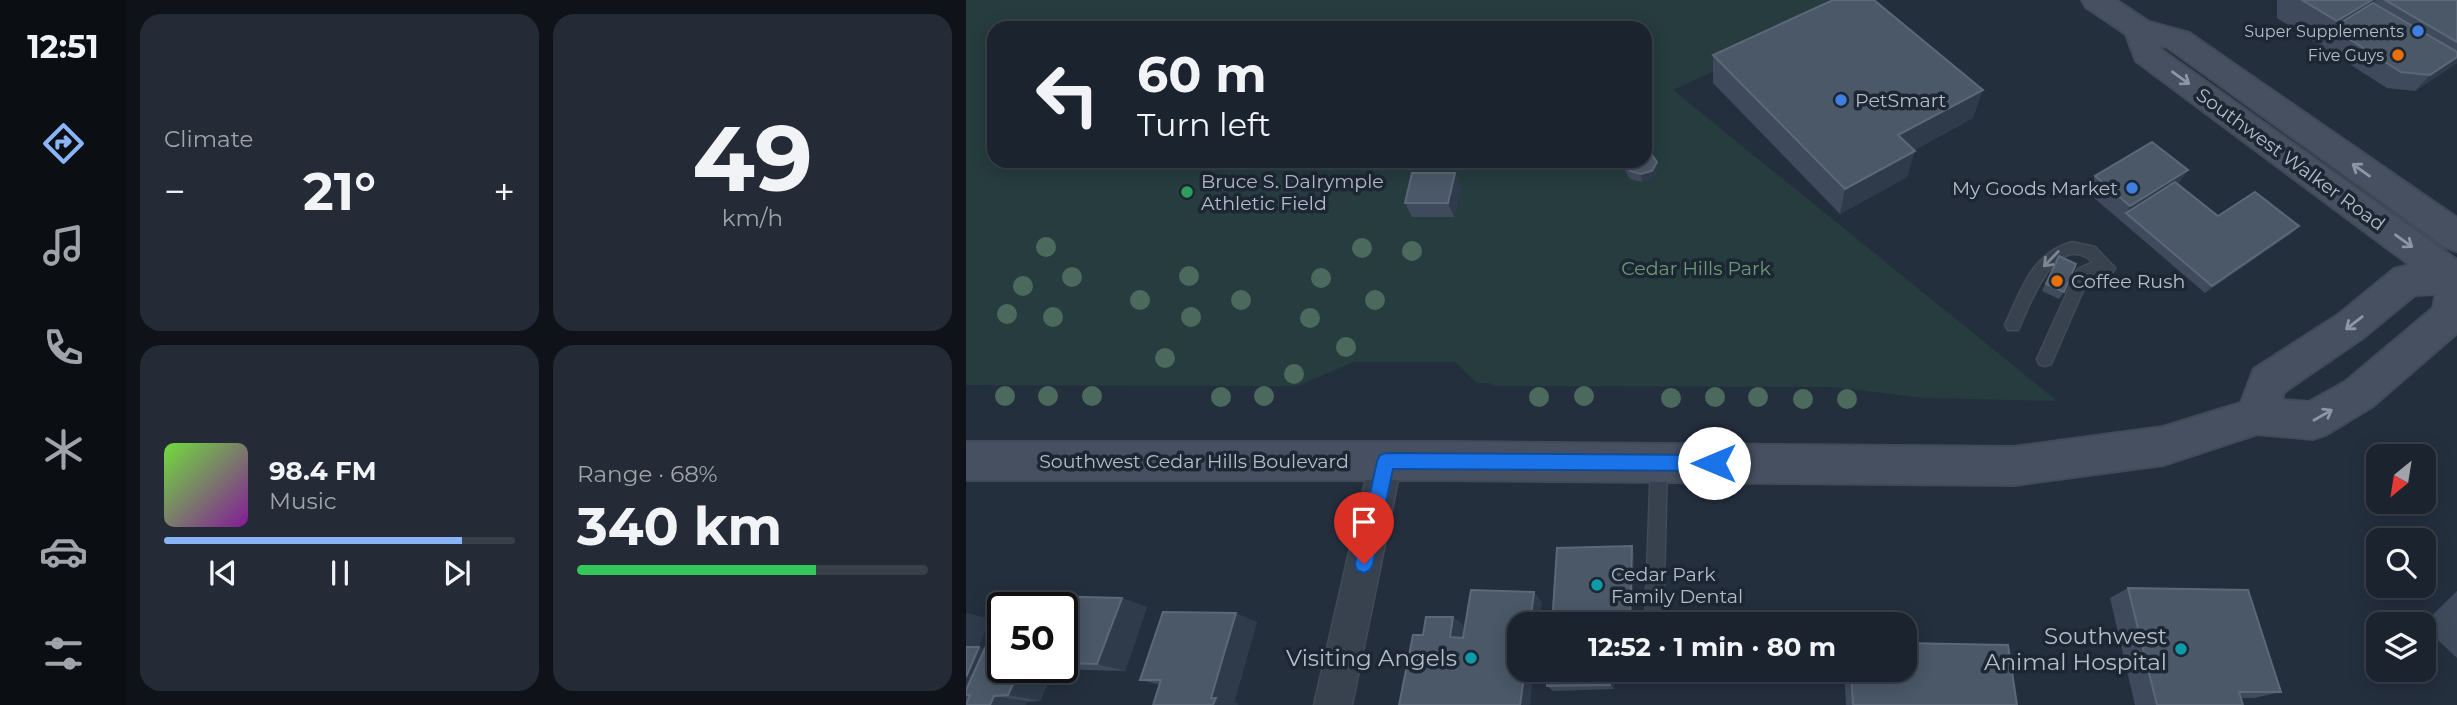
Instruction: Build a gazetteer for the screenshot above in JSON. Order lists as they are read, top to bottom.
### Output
{
  "streets": {
    "main road": ["Southwest Walker Road", "Southwest Cedar Hills Boulevard"]
  },
  "crossings": [
    ["Southwest Walker Road", "Southwest Cedar Hills Boulevard"]
  ],
  "parks": ["Cedar Hills Park"],
  "places": [
    "Super Supplements",
    "Five Guys",
    "PetSmart",
    "My Goods Market",
    "Bruce S. DaIrymple Athletic Field",
    "Coffee Rush",
    "Cedar Park Family Dental",
    "Southwest Animal Hospital",
    "Visiting Angels"
  ],
  "north": "bottom left",
  "page": {
    "tabs": "12:51",
    "tile": [
      "Climate",
      ["49", "km/h"],
      ["Range · 68%", "340 km"]
    ],
    "turn": ["60 m", "Turn left"],
    "heat": ["−", "21°", "+"],
    "song": ["98.4 FM", "Music"],
    "limit": "50",
    "trip": "12:52 · 1 min · 80 m"
  }
}
